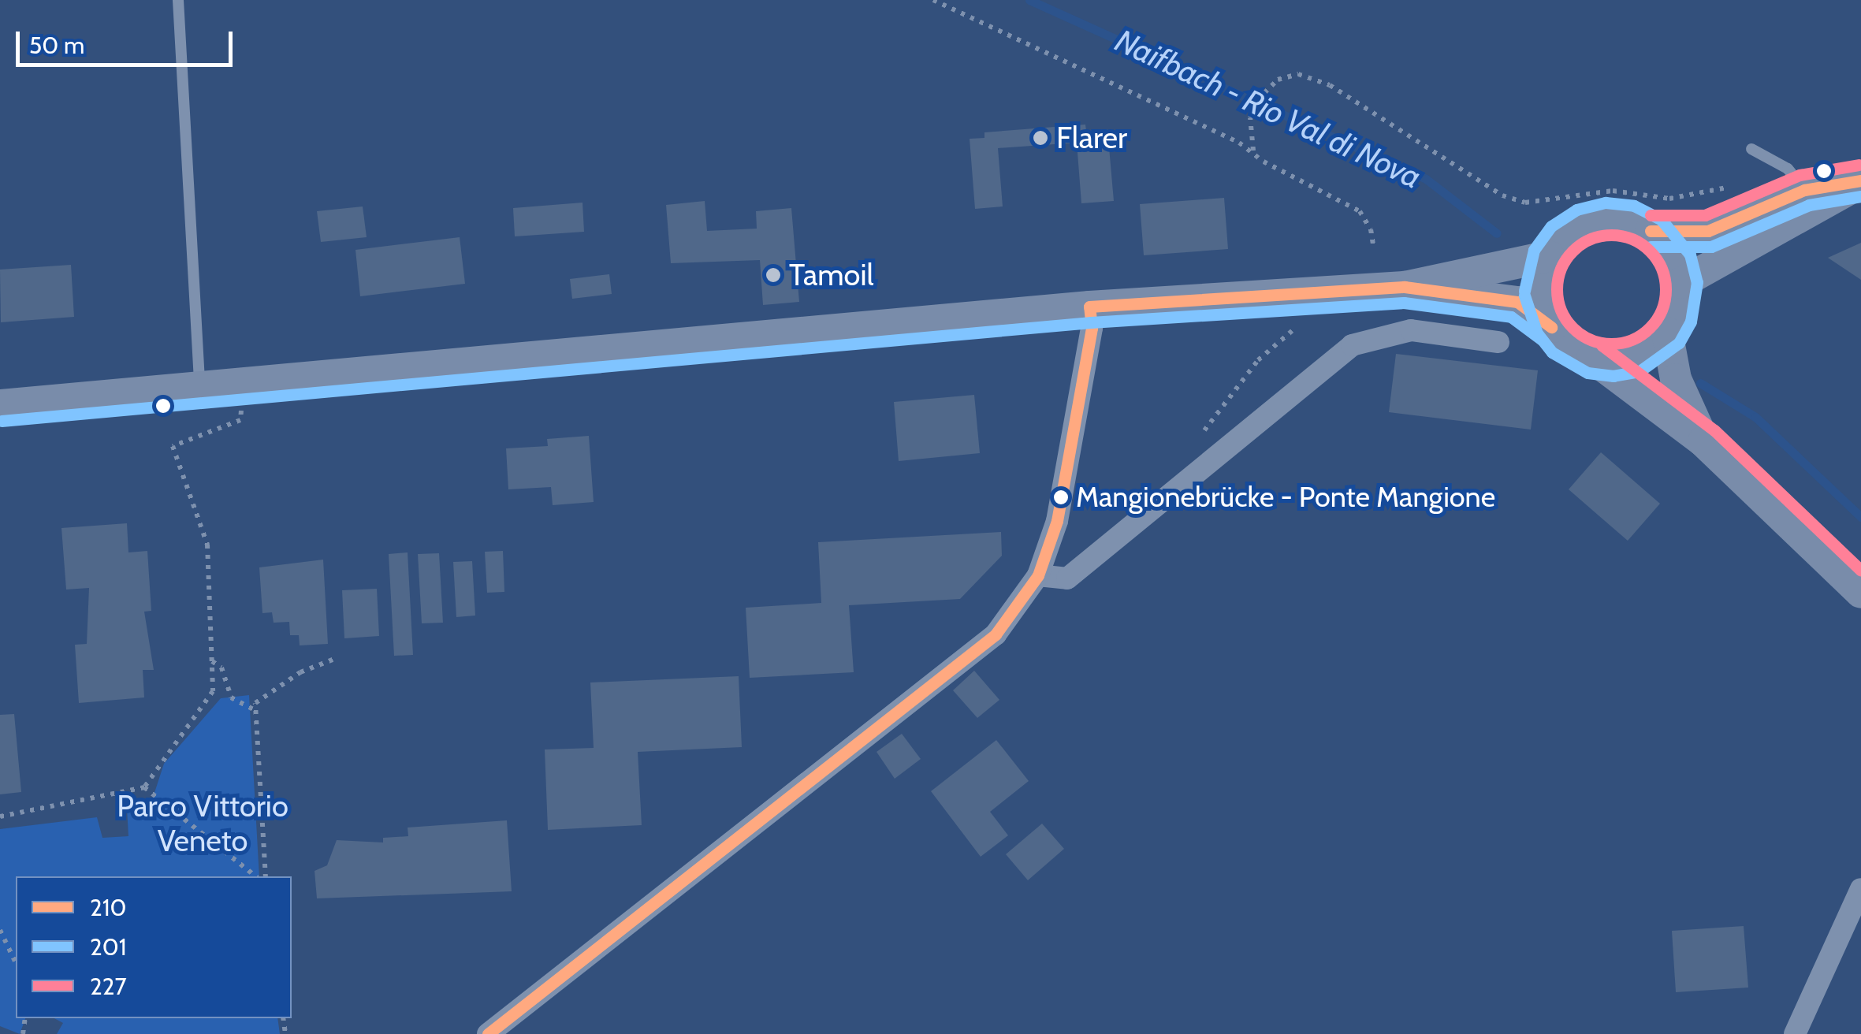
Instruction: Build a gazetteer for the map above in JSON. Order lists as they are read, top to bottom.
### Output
{
  "water": ["Naifbach - Rio Val di Nova"],
  "parks": ["Parco Vittorio Veneto"],
  "places": ["Flarer", "Tamoil", "Mangionebrücke - Ponte Mangione"],
  "lines": ["transit line 227", "transit line 210", "transit line 201"],
  "legend": ["210", "201", "227"],
  "scale_bar": "50 m"
}
